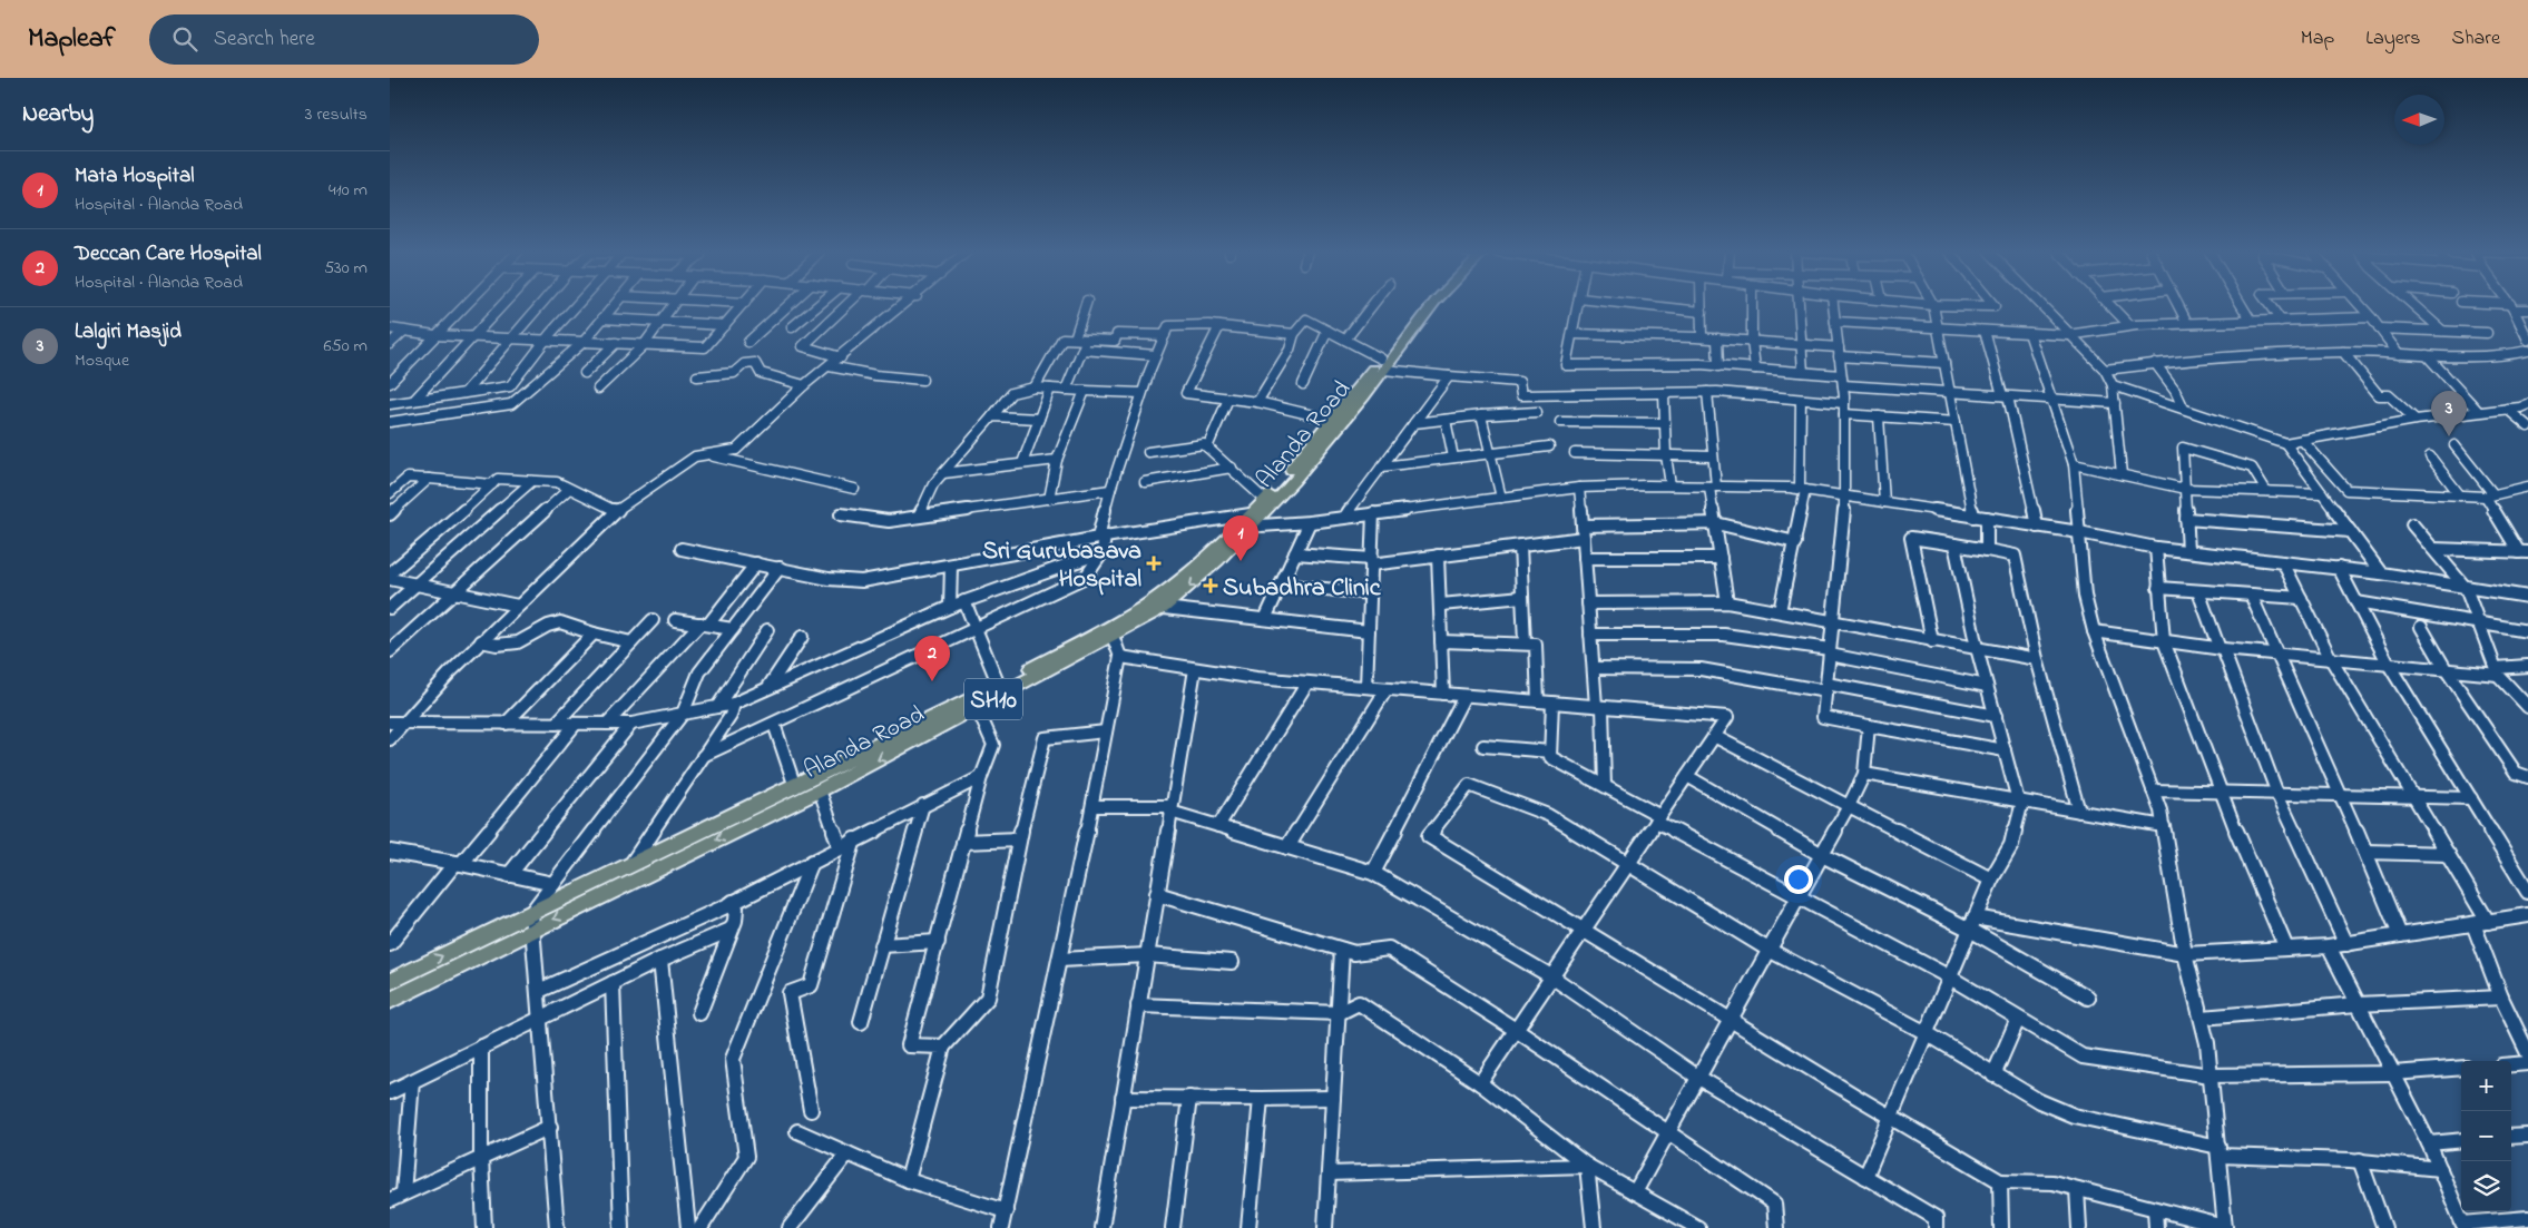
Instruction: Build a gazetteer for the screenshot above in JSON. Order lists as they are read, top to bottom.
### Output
{
  "streets": {
    "main road": ["Alanda Road", "SH10"]
  },
  "places": {
    "health": ["Sri Gurubasava Hospital", "Subadhra Clinic"]
  },
  "north": "left",
  "page": {
    "header": "Mapleaf",
    "search": "Search here",
    "nav": ["Map", "Layers", "Share"],
    "heading": ["Nearby", "3 results"],
    "list": [
      {
        "mark": "1",
        "name": "Mata Hospital",
        "note": "Hospital · Alanda Road",
        "value": "410 m"
      },
      {
        "mark": "2",
        "name": "Deccan Care Hospital",
        "note": "Hospital · Alanda Road",
        "value": "530 m"
      },
      {
        "mark": "3",
        "name": "Lalgiri Masjid",
        "note": "Mosque",
        "value": "650 m"
      }
    ],
    "pins": ["3", "1", "2"],
    "map_buttons": ["+", "−"]
  }
}
